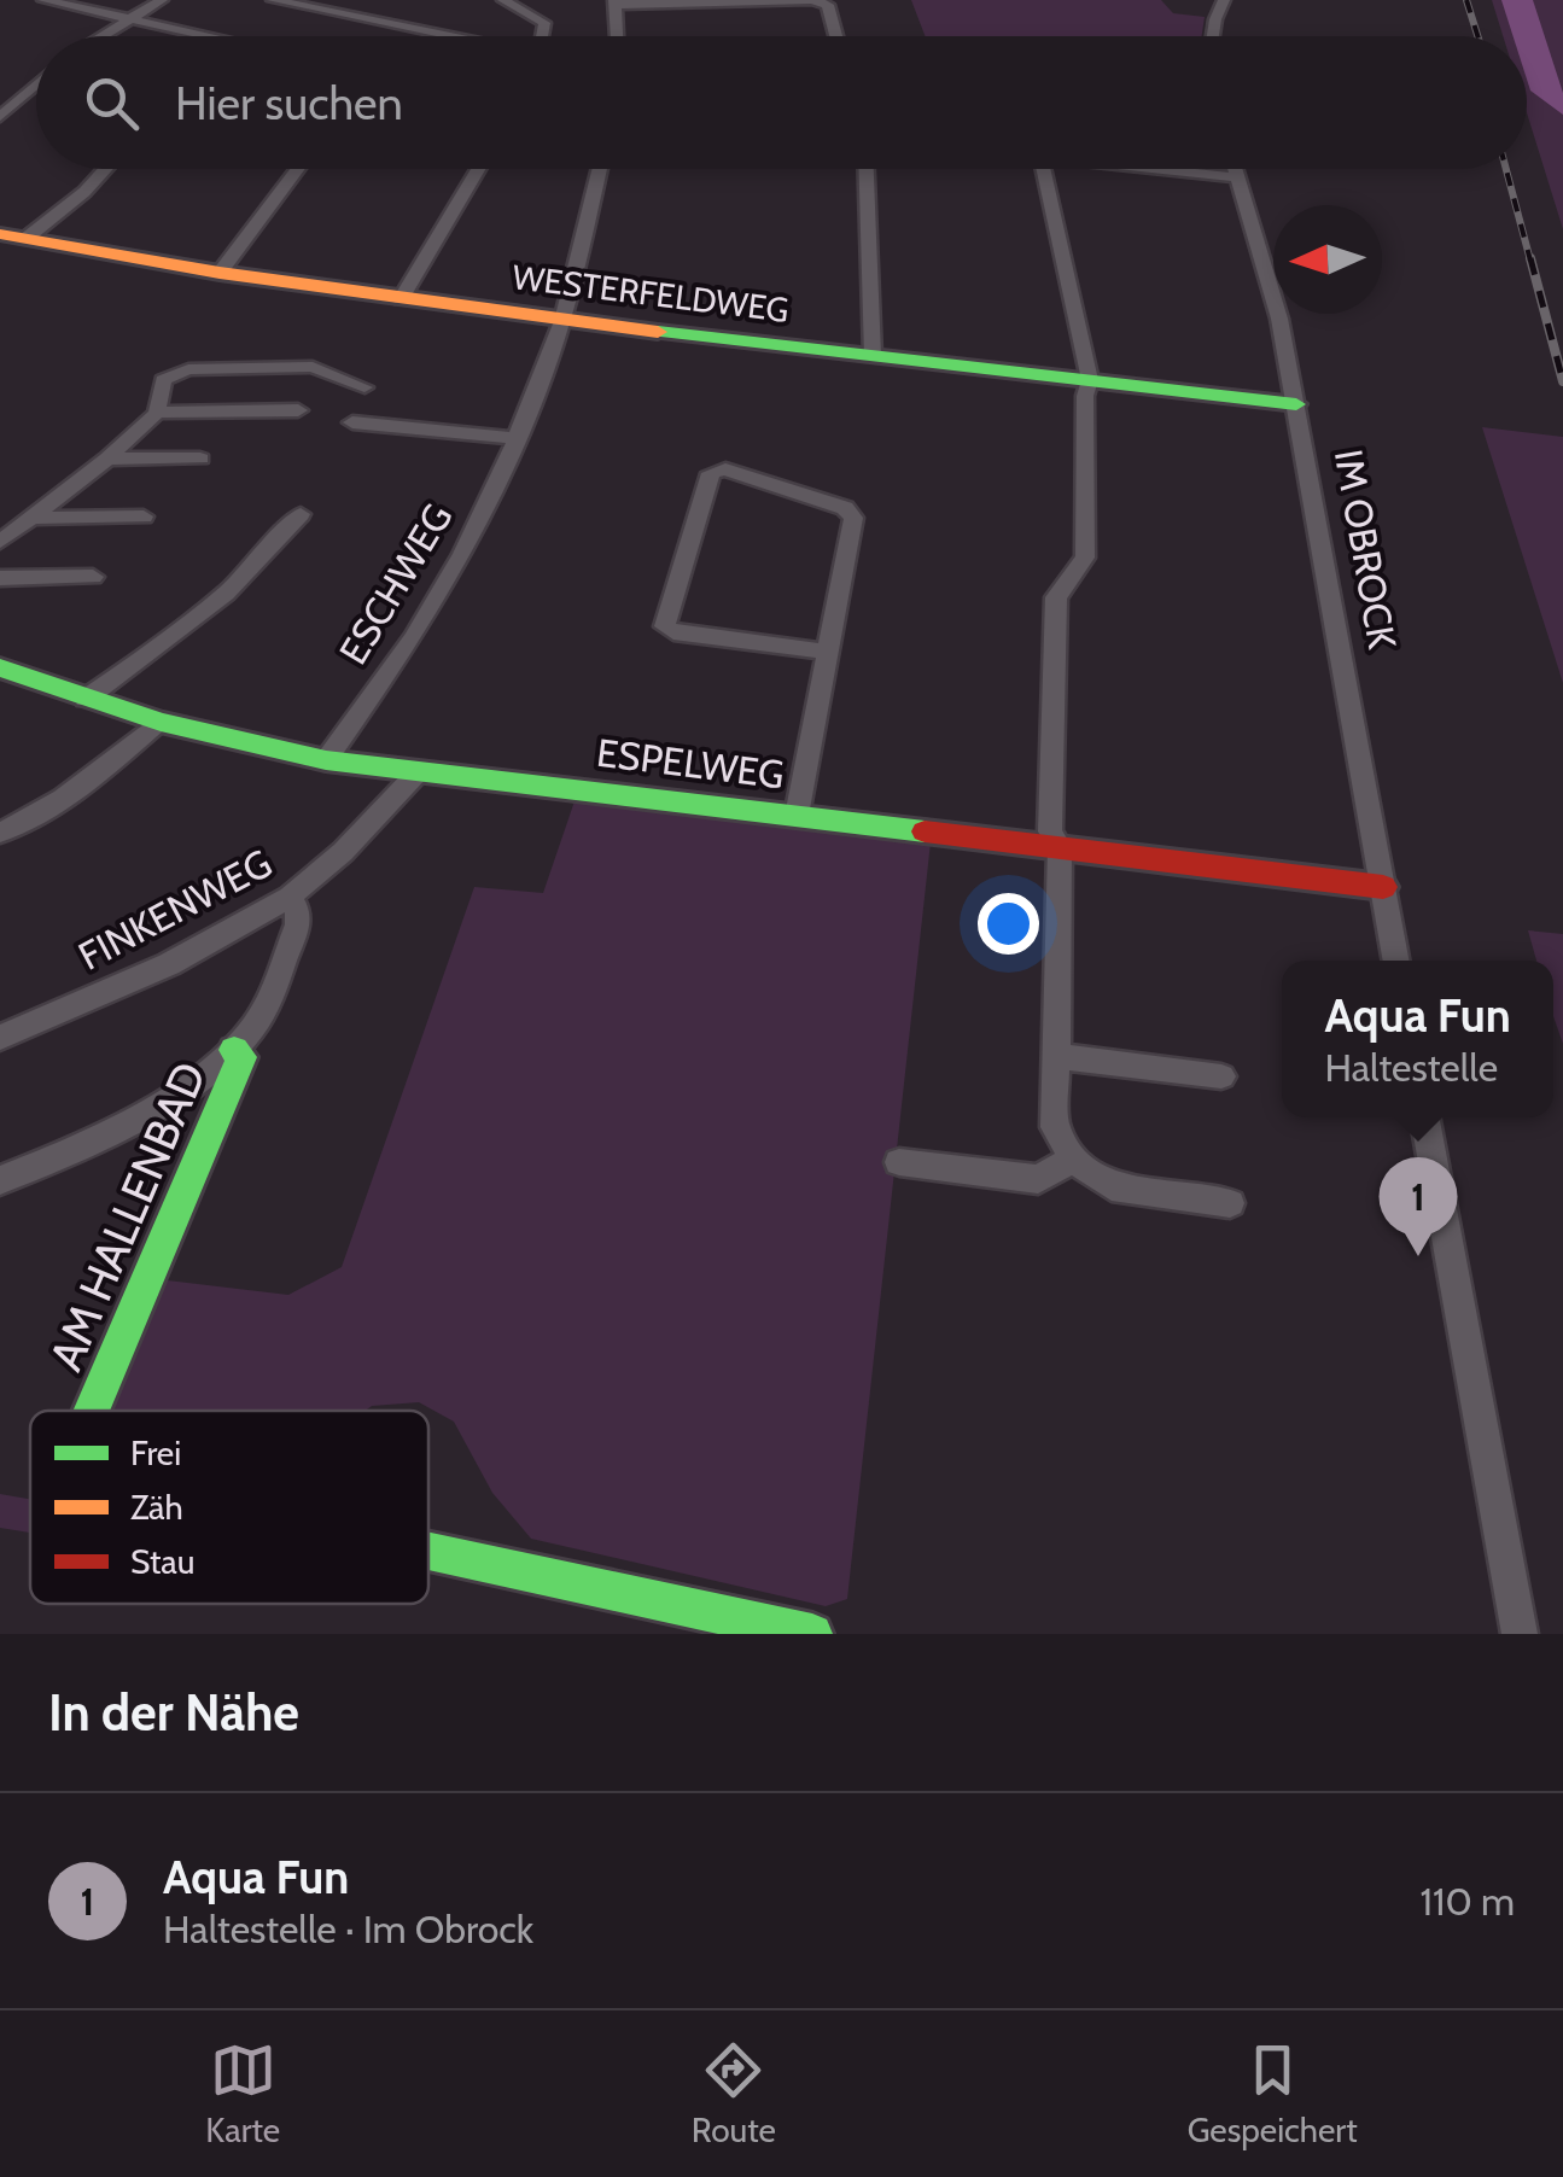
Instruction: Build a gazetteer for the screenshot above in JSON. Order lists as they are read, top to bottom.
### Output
{
  "streets": {
    "street": [
      "WESTERFELDWEG",
      "IM OBROCK",
      "ESCHWEG",
      "ESPELWEG",
      "FINKENWEG",
      "AM HALLENBAD"
    ]
  },
  "crossings": [
    ["WESTERFELDWEG", "IM OBROCK"],
    ["WESTERFELDWEG", "ESCHWEG"],
    ["IM OBROCK", "ESPELWEG"],
    ["ESCHWEG", "ESPELWEG"],
    ["ESPELWEG", "FINKENWEG"],
    ["FINKENWEG", "AM HALLENBAD"]
  ],
  "legend": ["Frei", "Zäh", "Stau"],
  "north": "left",
  "page": {
    "search": "Hier suchen",
    "popup": ["Aqua Fun", "Haltestelle"],
    "pins": "1",
    "heading": "In der Nähe",
    "list": [
      {
        "mark": "1",
        "name": "Aqua Fun",
        "note": "Haltestelle · Im Obrock",
        "value": "110 m"
      }
    ],
    "nav": ["Karte", "Route", "Gespeichert"]
  }
}
